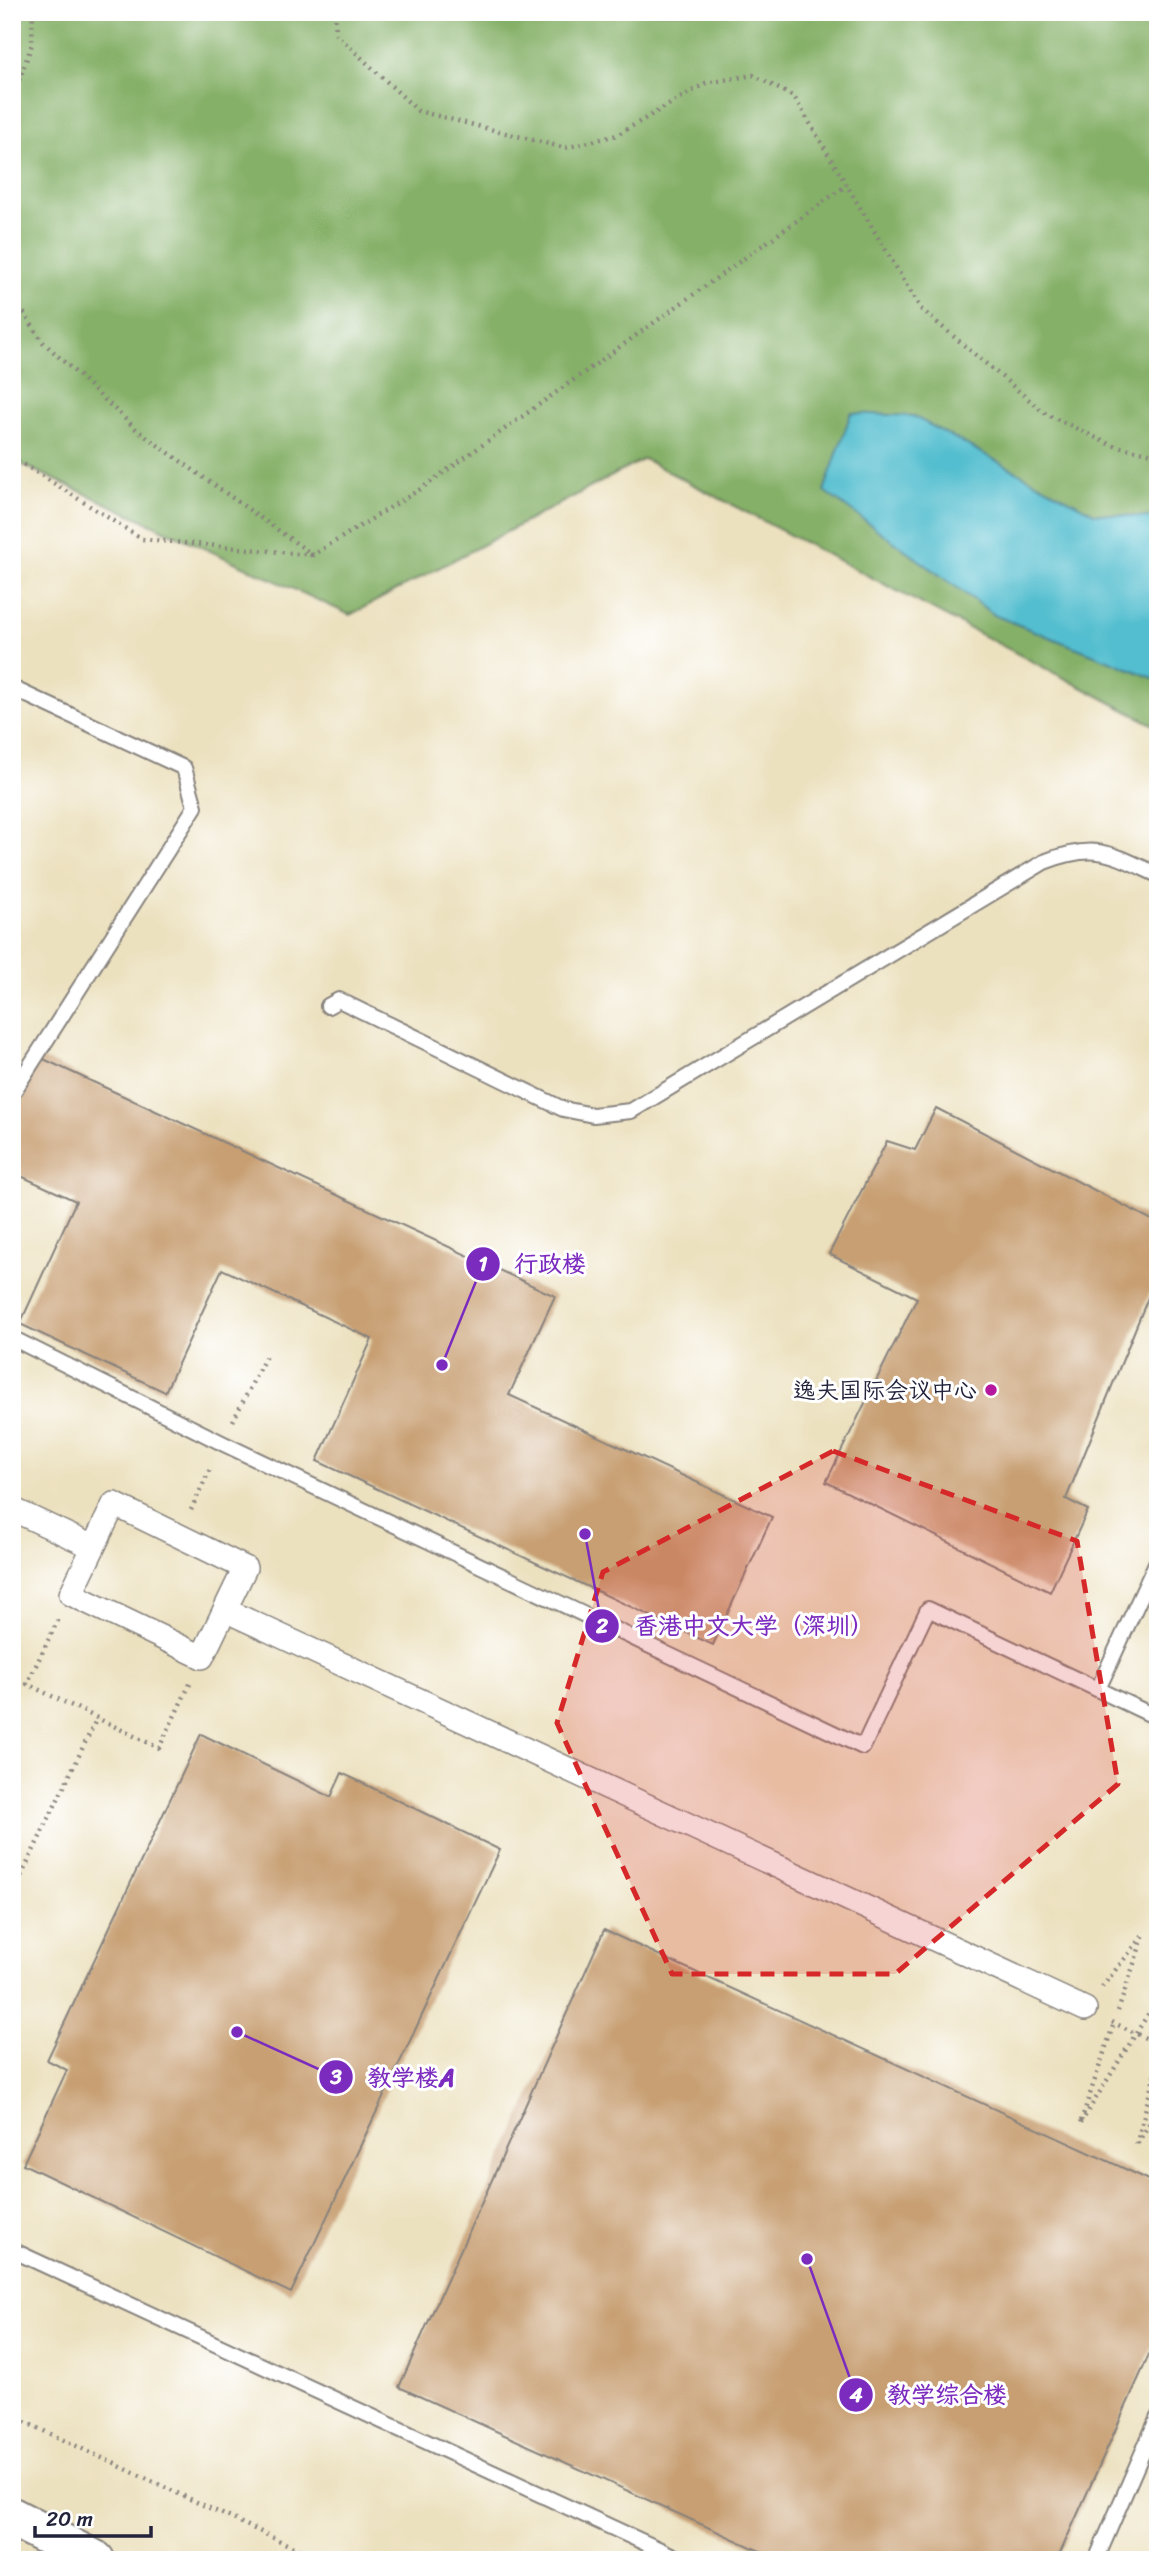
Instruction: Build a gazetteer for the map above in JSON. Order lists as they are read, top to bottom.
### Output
{
  "places": [
    "行政楼",
    "逸夫国际会议中心",
    "香港中文大学（深圳）",
    "教学楼A",
    "教学综合楼"
  ],
  "scale_bar": "20 m"
}
